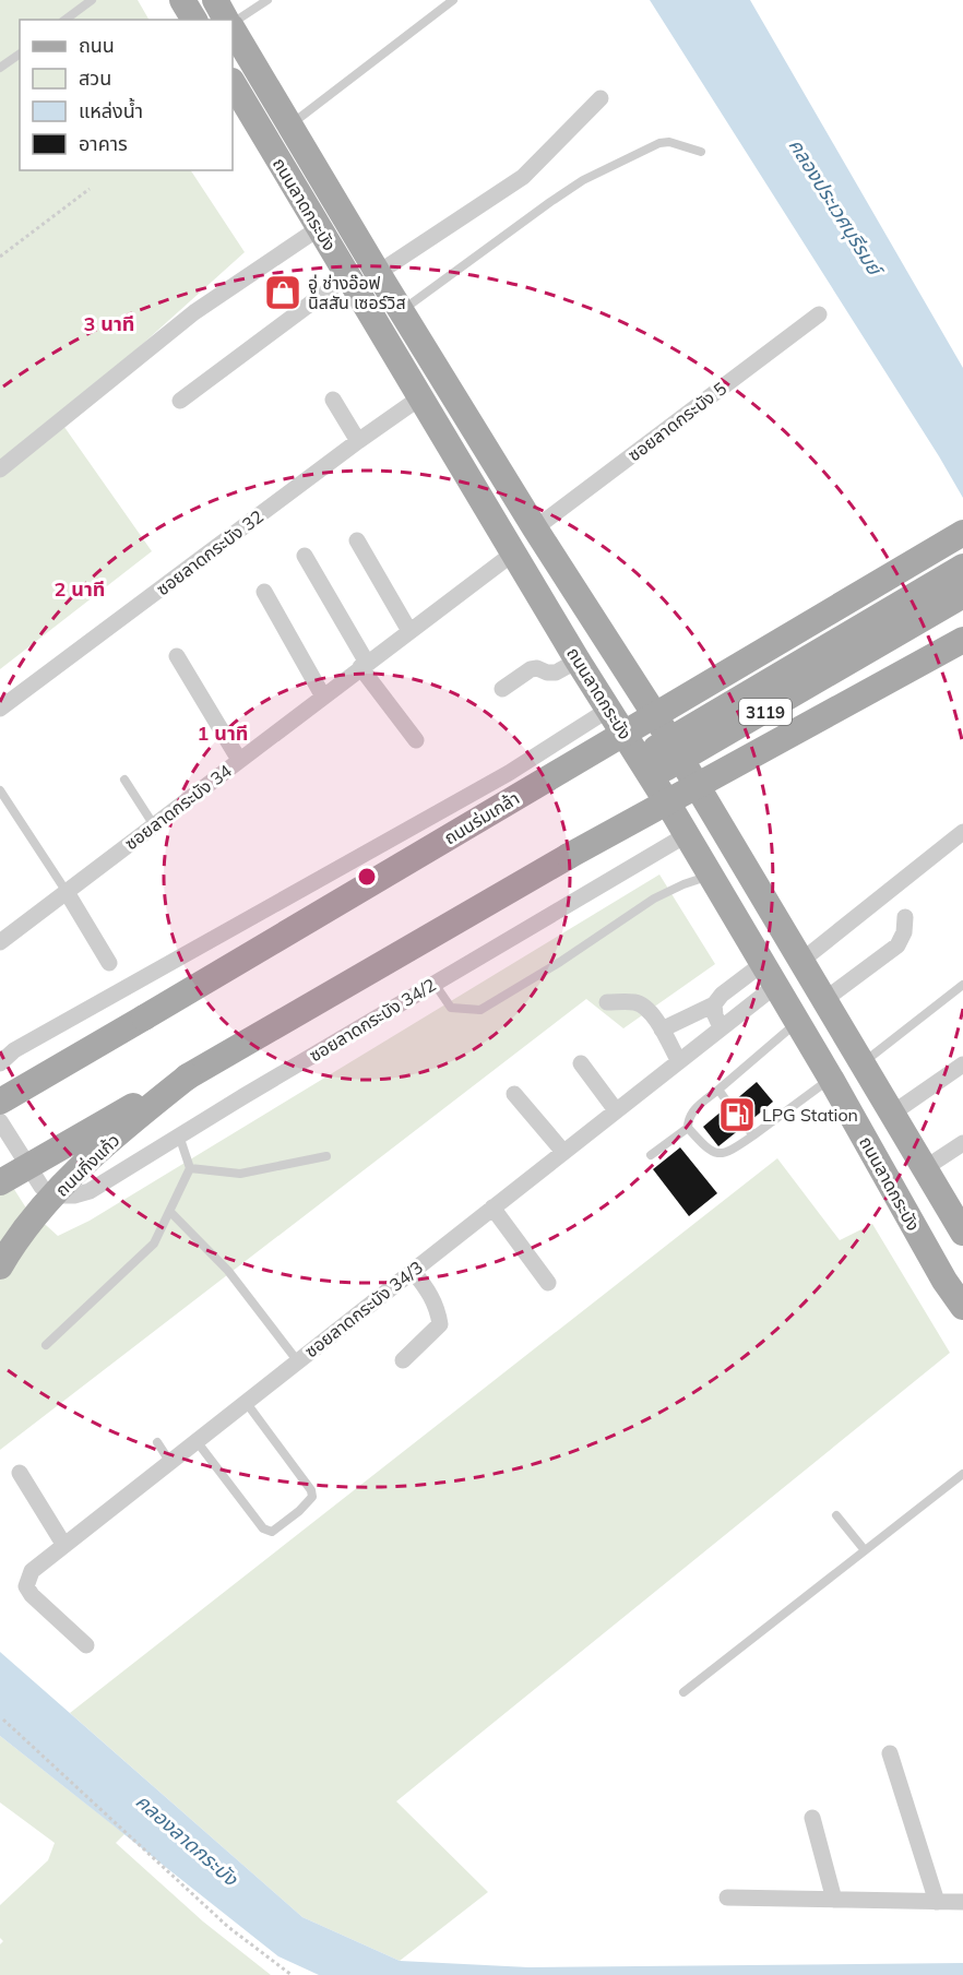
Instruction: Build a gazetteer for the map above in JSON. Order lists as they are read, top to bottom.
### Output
{
  "streets": {
    "main road": [
      "ถนนลาดกระบัง",
      "3119",
      "ถนนร่มเกล้า",
      "ถนนกิ่งแก้ว"
    ],
    "street": [
      "ซอยลาดกระบัง 5",
      "ซอยลาดกระบัง 32",
      "ซอยลาดกระบัง 34",
      "ซอยลาดกระบัง 34/2",
      "ซอยลาดกระบัง 34/3"
    ]
  },
  "crossings": [
    ["ถนนลาดกระบัง", "ซอยลาดกระบัง 5"],
    ["ถนนลาดกระบัง", "ซอยลาดกระบัง 32"],
    ["ถนนลาดกระบัง", "3119"],
    ["ถนนลาดกระบัง", "ซอยลาดกระบัง 34"],
    ["ถนนลาดกระบัง", "ซอยลาดกระบัง 34/2"],
    ["ถนนลาดกระบัง", "ซอยลาดกระบัง 34/3"]
  ],
  "water": ["คลองประเวศบุรีรมย์", "คลองลาดกระบัง"],
  "places": {
    "shop": ["อู่ ช่างอ๊อฟ นิสสัน เซอร์วิส"],
    "fuel station": ["LPG Station"]
  },
  "legend": [
    "ถนน",
    "สวน",
    "แหล่งน้ำ",
    "อาคาร"
  ],
  "rings": ["3 นาที", "2 นาที", "1 นาที"]
}
